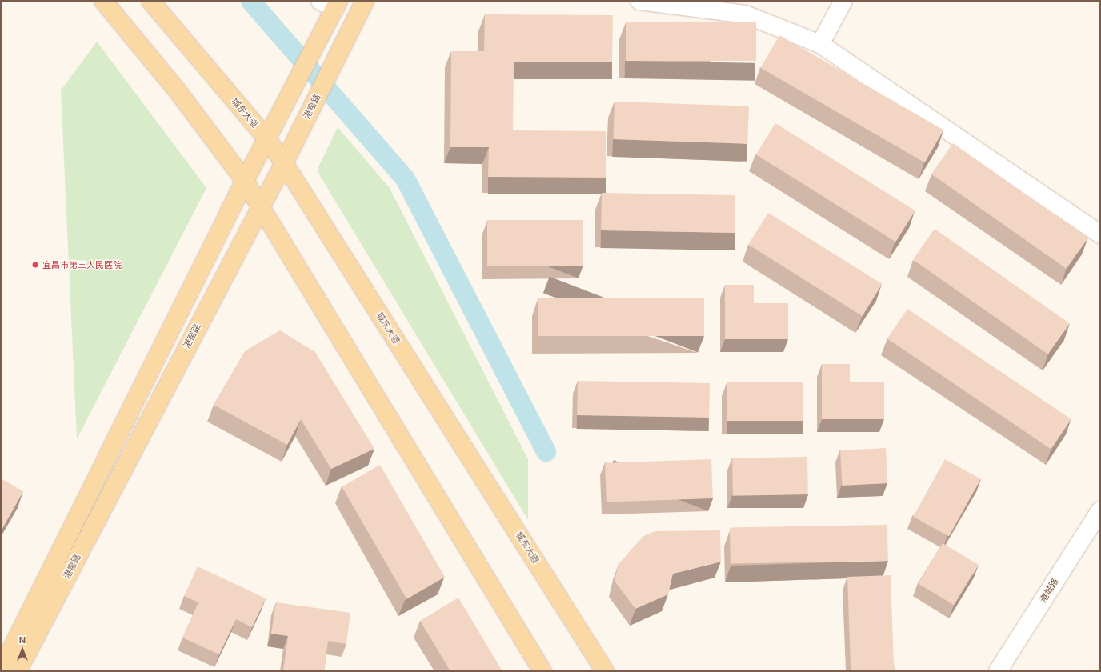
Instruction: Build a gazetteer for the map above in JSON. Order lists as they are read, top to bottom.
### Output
{
  "streets": {
    "main road": ["港窑路", "城东大道"],
    "street": ["港城路"]
  },
  "crossings": [
    ["港窑路", "城东大道"]
  ],
  "places": ["宜昌市第三人民医院"],
  "north": "top"
}
